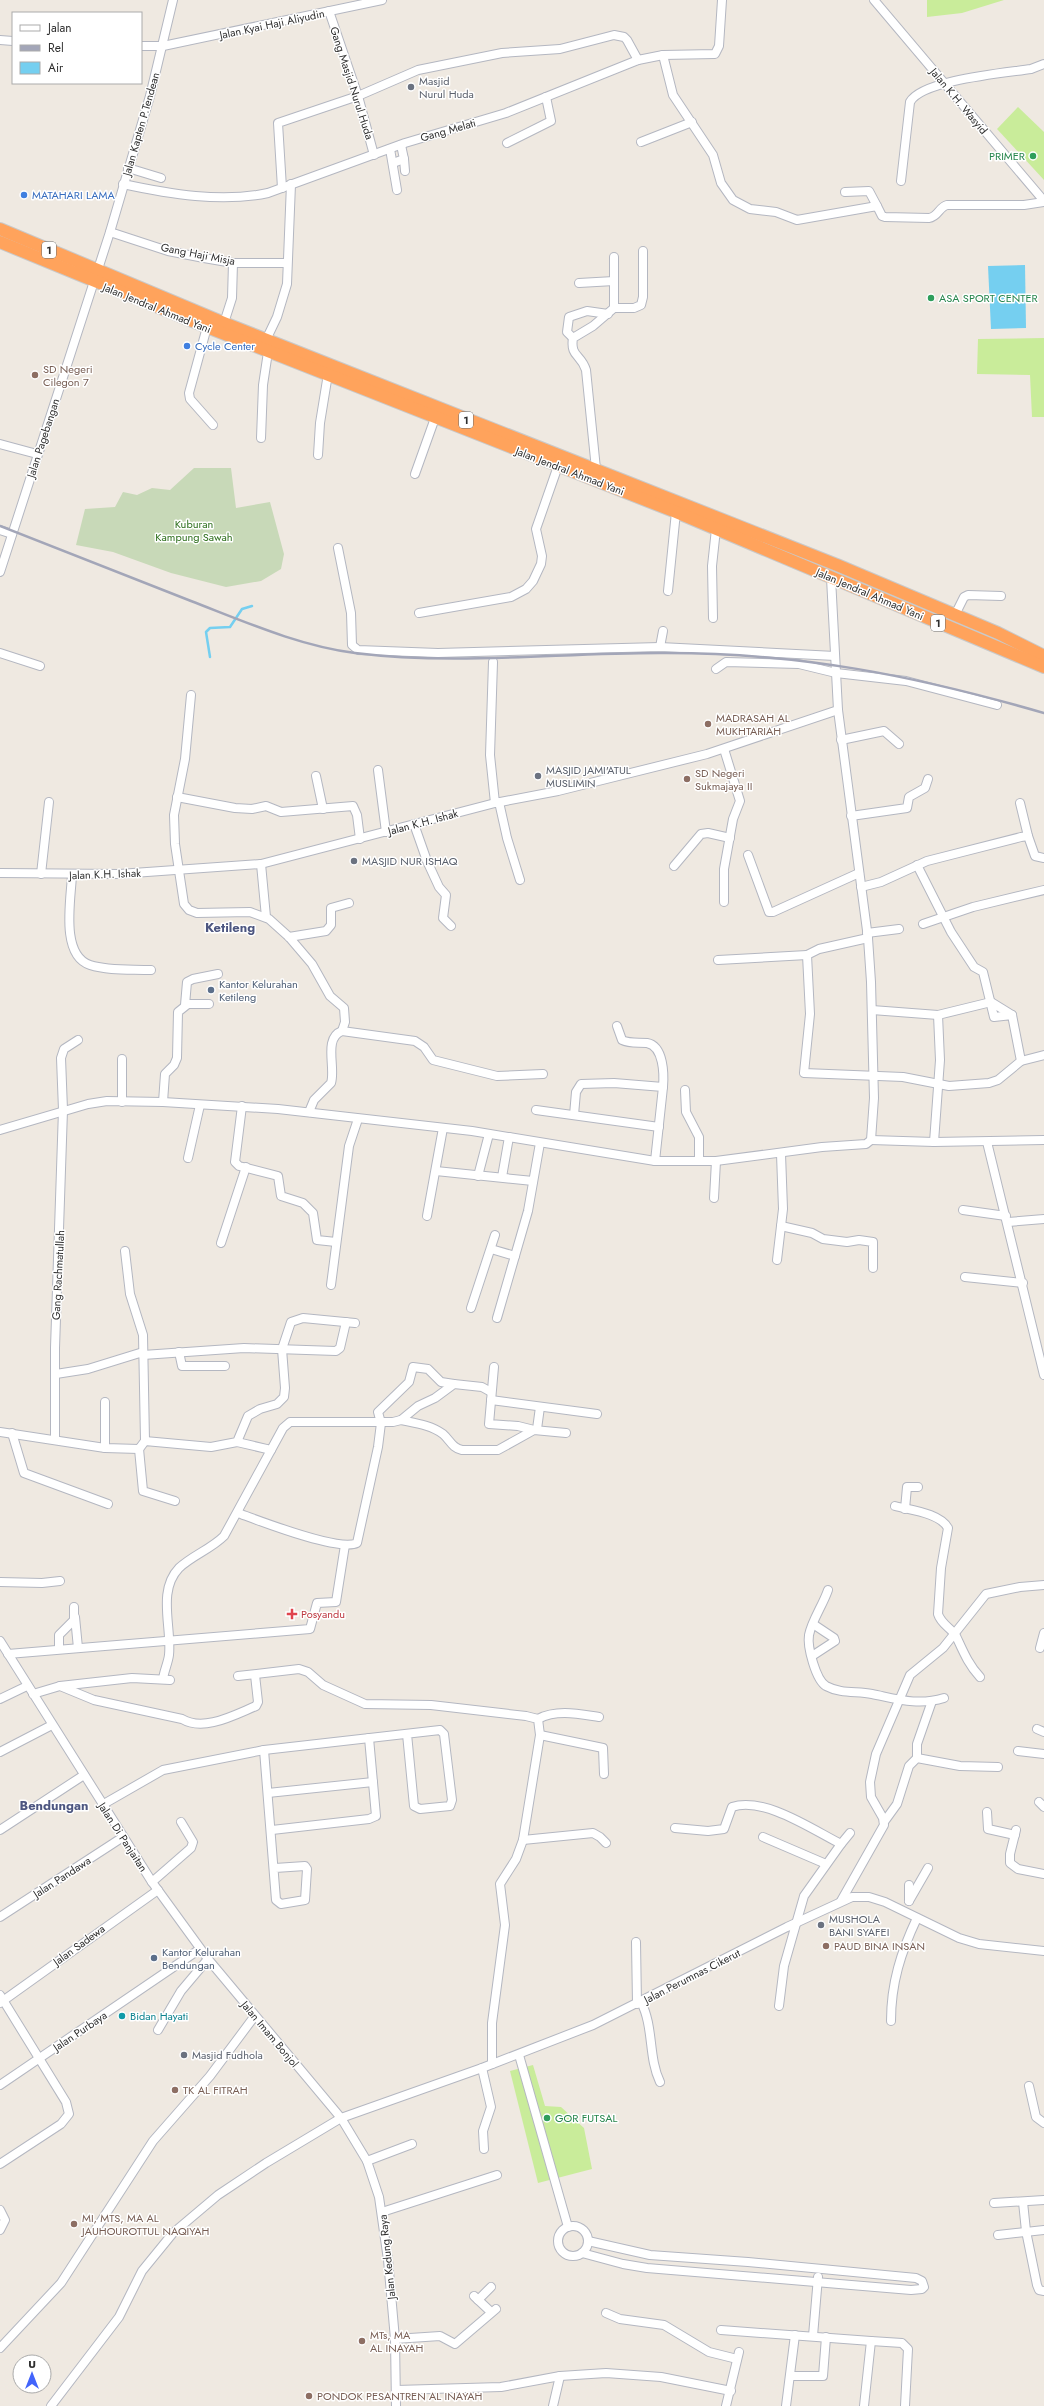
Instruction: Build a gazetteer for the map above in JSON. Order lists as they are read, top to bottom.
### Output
{
  "streets": {
    "highway": ["1", "Jalan Jendral Ahmad Yani"],
    "street": [
      "Jalan Kyai Haji Aliyudin",
      "Gang Masjid Nurul Huda",
      "Jalan K.H. Wasyid",
      "Jalan Kapten P.Tendean",
      "Gang Melati",
      "Gang Haji Misja",
      "Jalan Pagebangan",
      "Jalan K.H. Ishak",
      "Gang Rachmatullah",
      "Jalan Di Panjaitan",
      "Jalan Pandawa",
      "Jalan Sadewa",
      "Jalan Perumnas Cikerut",
      "Jalan Purbaya",
      "Jalan Imam Bonjol",
      "Jalan Kedung Raya"
    ]
  },
  "crossings": [
    ["Jalan Kyai Haji Aliyudin", "Gang Masjid Nurul Huda"],
    ["Jalan Kyai Haji Aliyudin", "Jalan Kapten P.Tendean"],
    ["Gang Masjid Nurul Huda", "Gang Melati"],
    ["Jalan Kapten P.Tendean", "Gang Melati"],
    ["Jalan Kapten P.Tendean", "1"],
    ["Jalan Kapten P.Tendean", "Gang Haji Misja"],
    ["Jalan Kapten P.Tendean", "Jalan Jendral Ahmad Yani"],
    ["Jalan Kapten P.Tendean", "Jalan Pagebangan"],
    ["1", "Jalan Jendral Ahmad Yani"],
    ["1", "Jalan Pagebangan"],
    ["Jalan Jendral Ahmad Yani", "Jalan Pagebangan"],
    ["Jalan Di Panjaitan", "Jalan Pandawa"],
    ["Jalan Di Panjaitan", "Jalan Sadewa"],
    ["Jalan Di Panjaitan", "Jalan Purbaya"],
    ["Jalan Di Panjaitan", "Jalan Imam Bonjol"],
    ["Jalan Perumnas Cikerut", "Jalan Imam Bonjol"],
    ["Jalan Perumnas Cikerut", "Jalan Kedung Raya"],
    ["Jalan Purbaya", "Jalan Imam Bonjol"],
    ["Jalan Imam Bonjol", "Jalan Kedung Raya"]
  ],
  "districts": ["Ketileng", "Bendungan"],
  "parks": ["Kuburan Kampung Sawah"],
  "places": {
    "other": [
      "Masjid Nurul Huda",
      "PRIMER",
      "MATAHARI LAMA",
      "ASA SPORT CENTER",
      "Cycle Center",
      "SD Negeri Cilegon 7",
      "MADRASAH AL MUKHTARIAH",
      "MASJID JAMI'ATUL MUSLIMIN",
      "SD Negeri Sukmajaya II",
      "MASJID NUR ISHAQ",
      "Kantor Kelurahan Ketileng",
      "MUSHOLA BANI SYAFEI",
      "PAUD BINA INSAN",
      "Kantor Kelurahan Bendungan",
      "Bidan Hayati",
      "Masjid Fudhola",
      "TK AL FITRAH",
      "GOR FUTSAL",
      "MI, MTS, MA AL JAUHOUROTTUL NAQIYAH",
      "MTs, MA AL INAYAH",
      "PONDOK PESANTREN AL INAYAH"
    ],
    "health": ["Posyandu"]
  },
  "legend": ["Jalan", "Rel", "Air"],
  "north": "top"
}
